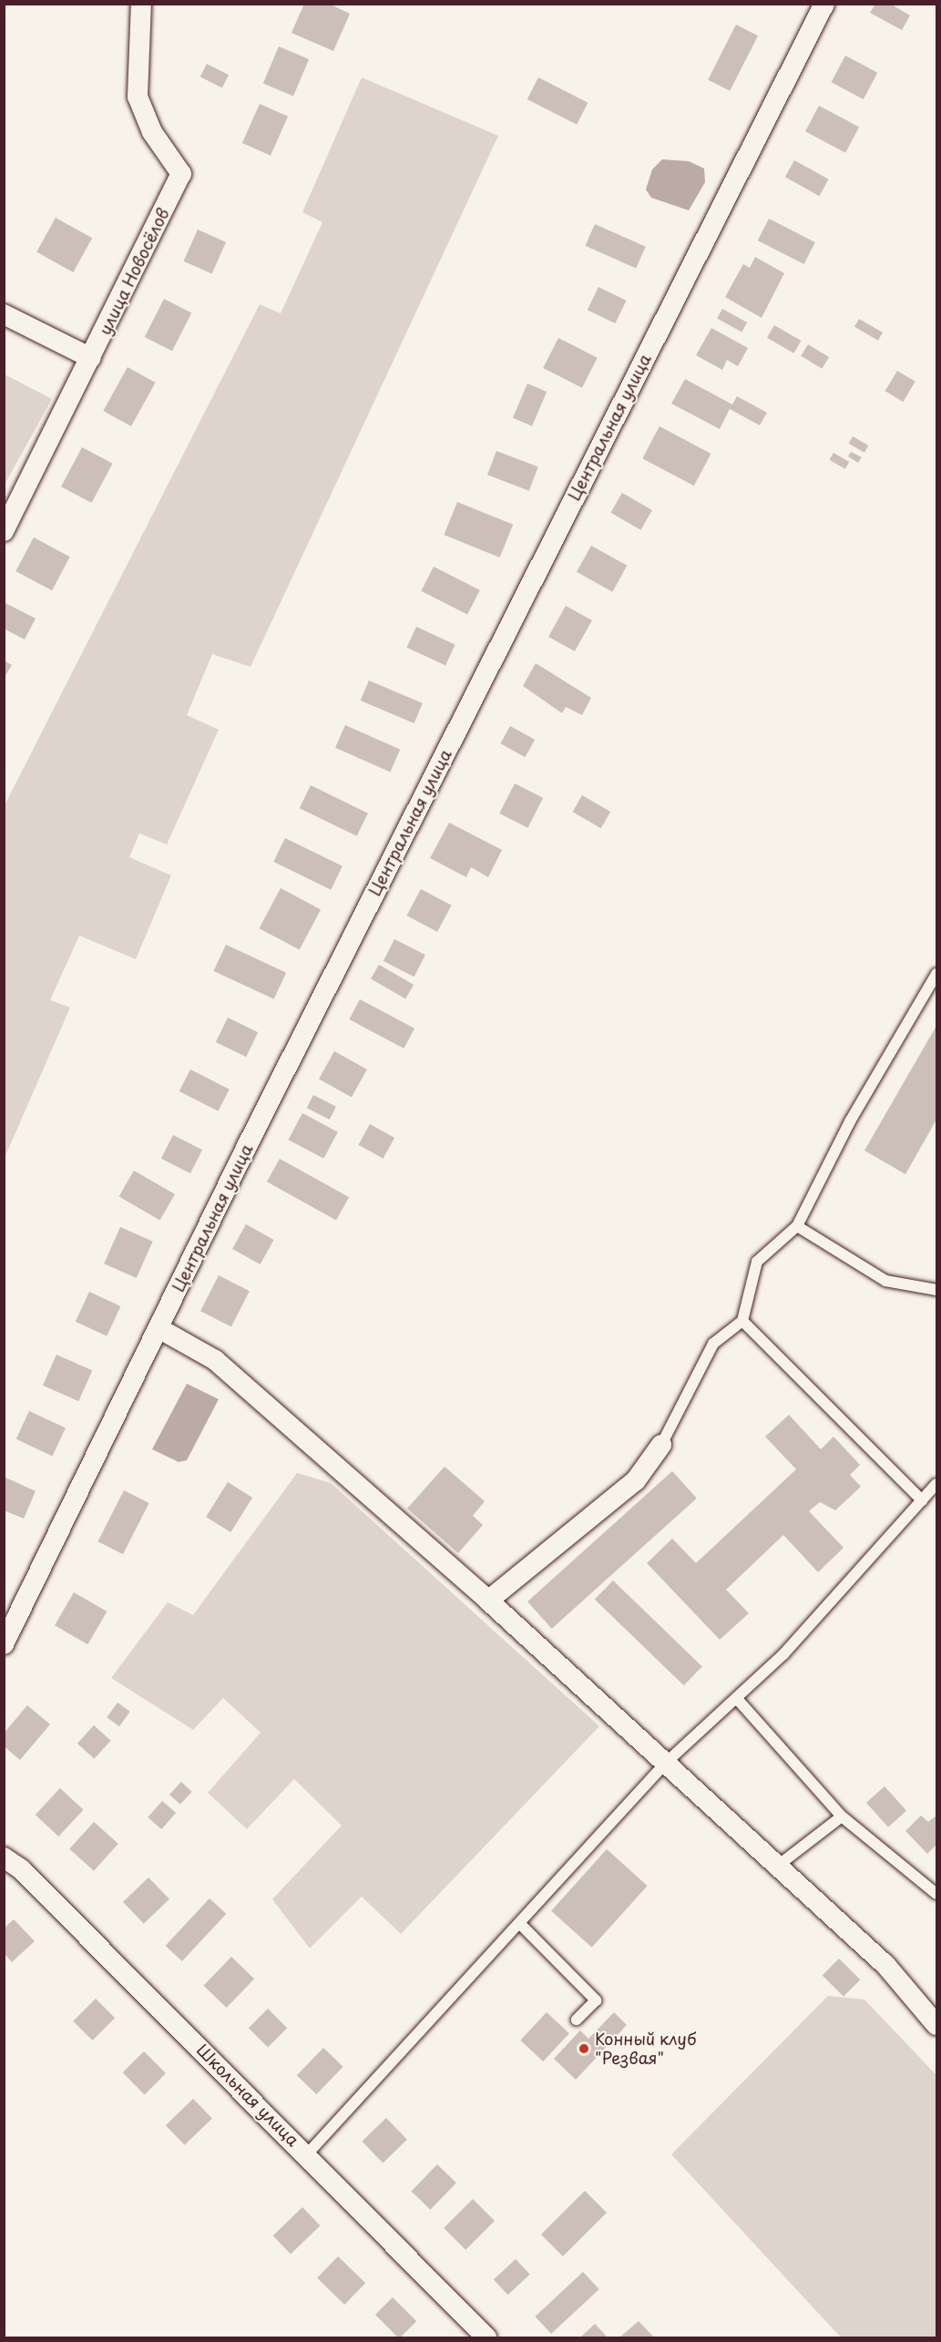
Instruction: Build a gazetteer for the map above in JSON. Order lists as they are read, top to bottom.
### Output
{
  "streets": {
    "street": ["улица Новосёлов", "Центральная улица", "Школьная улица"]
  },
  "places": ["Конный клуб \"Резвая\""]
}
